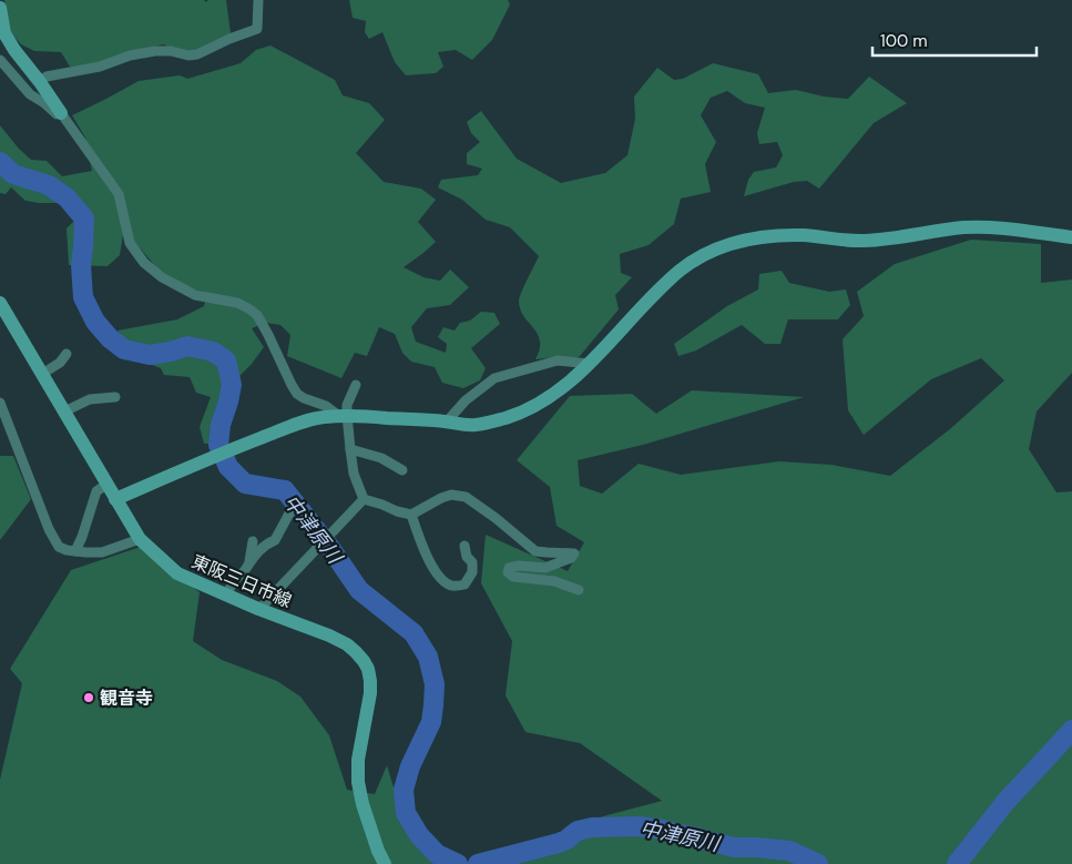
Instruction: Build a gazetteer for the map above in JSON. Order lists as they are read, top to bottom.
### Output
{
  "streets": {
    "street": ["東阪三日市線"]
  },
  "water": ["中津原川"],
  "places": ["観音寺"],
  "scale_bar": "100 m"
}
